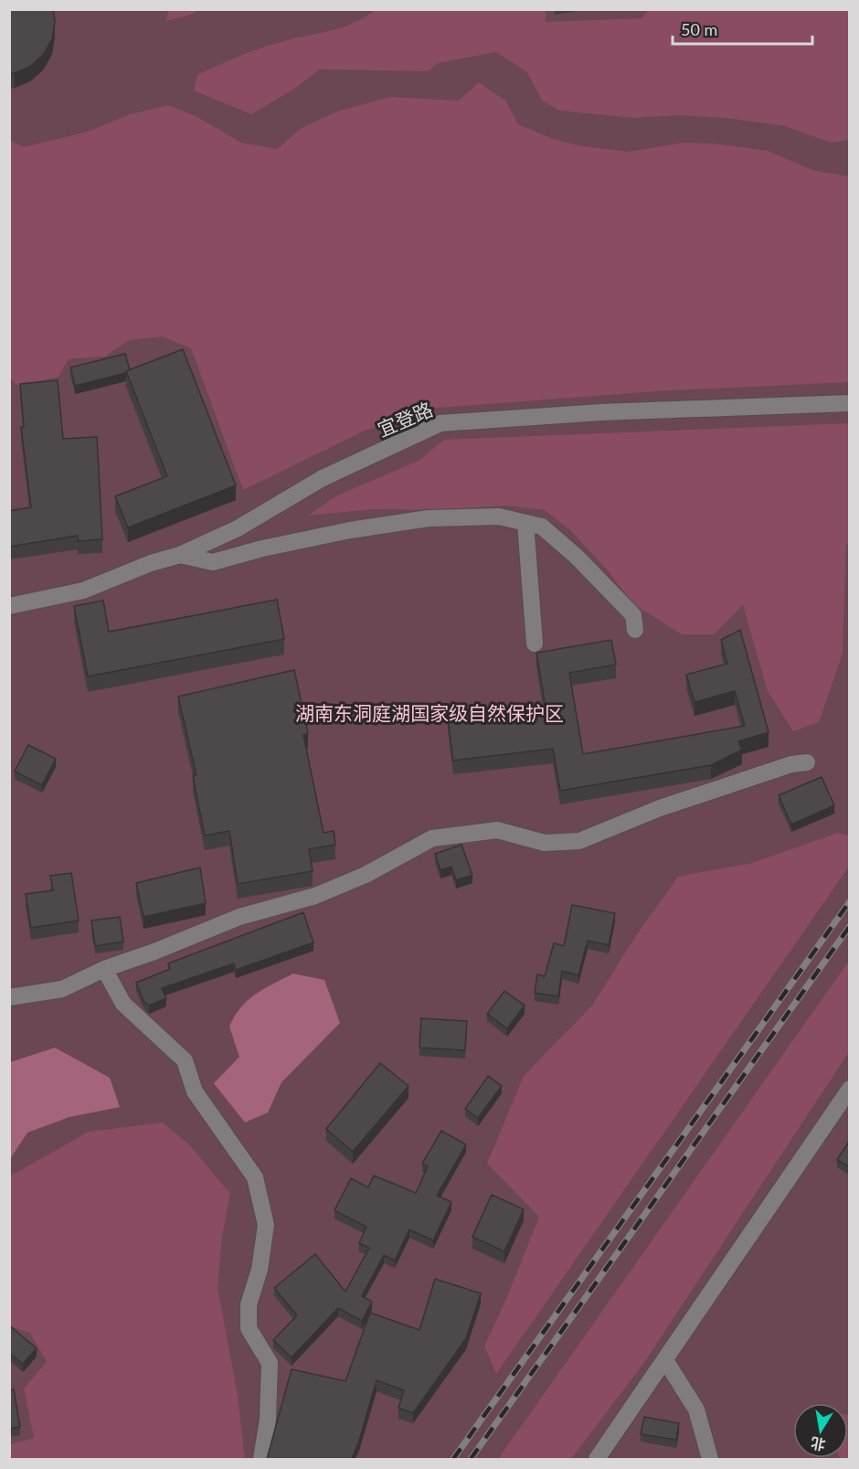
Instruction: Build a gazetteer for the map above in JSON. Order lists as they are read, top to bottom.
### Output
{
  "streets": {
    "street": ["宜登路"]
  },
  "parks": ["湖南东洞庭湖国家级自然保护区"],
  "scale_bar": "50 m",
  "north": "bottom"
}
